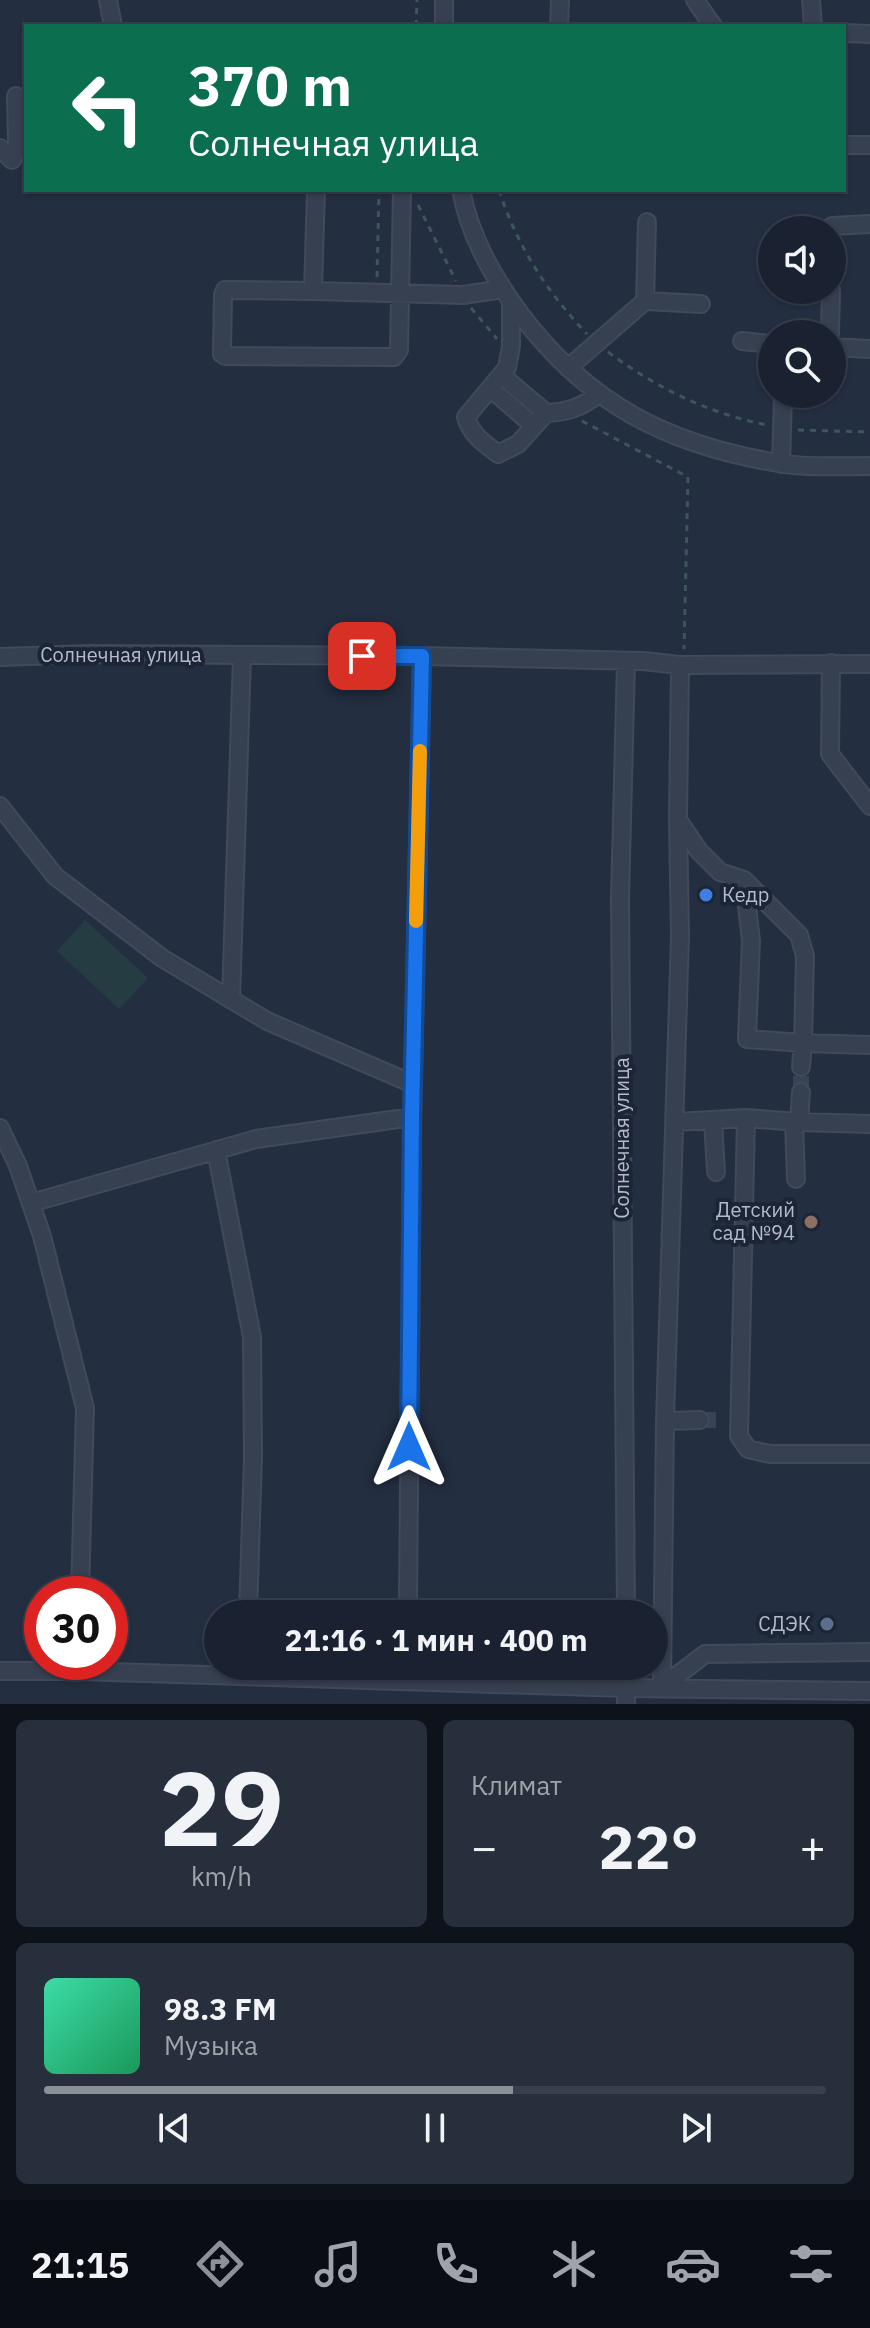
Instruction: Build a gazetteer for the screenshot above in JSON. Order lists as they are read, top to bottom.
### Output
{
  "streets": {
    "street": ["Солнечная улица"]
  },
  "places": ["Кедр", "Детский сад №94", "СДЭК"],
  "page": {
    "turn": ["370 m", "Солнечная улица"],
    "limit": "30",
    "trip": "21:16 · 1 мин · 400 m",
    "tile": [
      ["29", "km/h"],
      "Климат"
    ],
    "heat": ["−", "22°", "+"],
    "song": ["98.3 FM", "Музыка"],
    "tabs": "21:15"
  }
}
